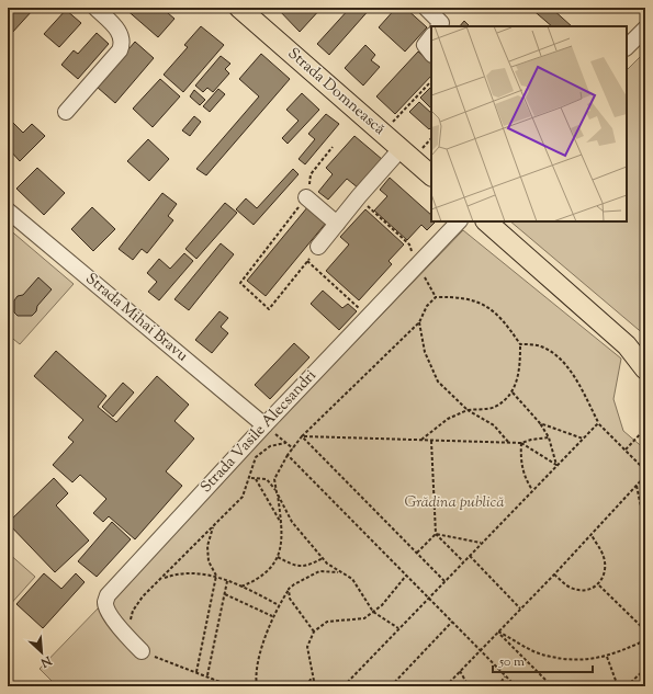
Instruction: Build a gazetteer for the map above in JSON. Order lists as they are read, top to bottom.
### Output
{
  "streets": {
    "main road": ["Strada Domnească"],
    "street": ["Strada Mihai Bravu", "Strada Vasile Alecsandri"]
  },
  "crossings": [
    ["Strada Mihai Bravu", "Strada Vasile Alecsandri"]
  ],
  "parks": ["Grădina publică"],
  "scale_bar": "50 m",
  "north": "bottom right"
}
